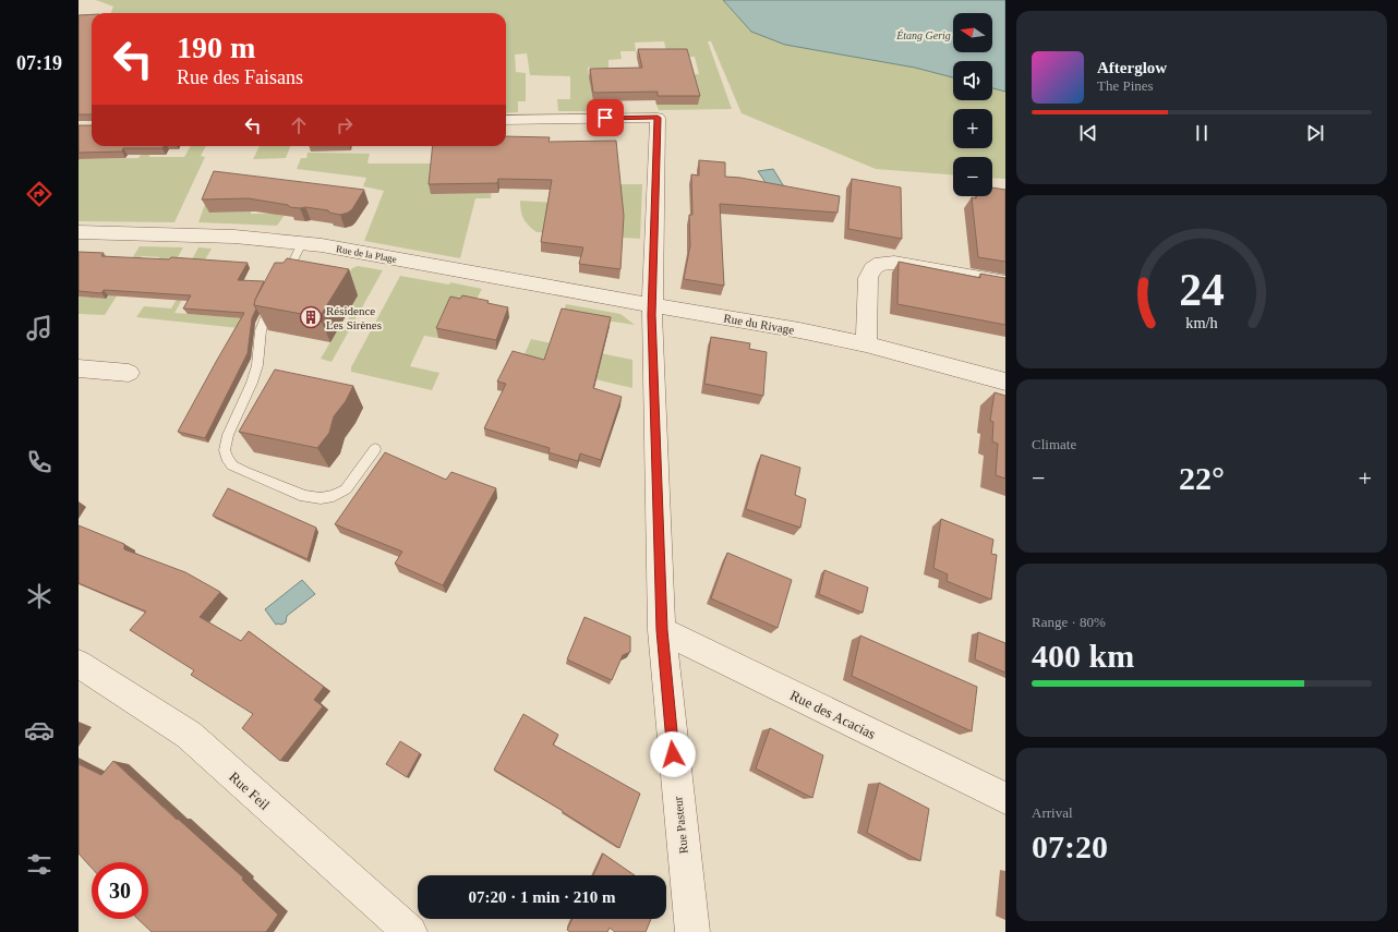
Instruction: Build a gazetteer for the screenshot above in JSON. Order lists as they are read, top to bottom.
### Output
{
  "streets": {
    "street": [
      "Rue de la Plage",
      "Rue du Rivage",
      "Rue des Acacias",
      "Rue Feil",
      "Rue Pasteur"
    ]
  },
  "crossings": [
    ["Rue de la Plage", "Rue du Rivage"],
    ["Rue de la Plage", "Rue Pasteur"],
    ["Rue du Rivage", "Rue Pasteur"],
    ["Rue des Acacias", "Rue Pasteur"]
  ],
  "water": ["Étang Gerig"],
  "places": {
    "building": ["Résidence Les Sirènes"]
  },
  "north": "left",
  "page": {
    "tabs": "07:19",
    "map_buttons": ["+", "−"],
    "turn": ["190 m", "Rue des Faisans"],
    "song": ["Afterglow", "The Pines"],
    "tile": [
      "Climate",
      ["Range · 80%", "400 km"],
      ["Arrival", "07:20"]
    ],
    "heat": ["−", "22°", "+"],
    "limit": "30",
    "trip": "07:20 · 1 min · 210 m",
    "gauge": ["24", "km/h"]
  }
}
